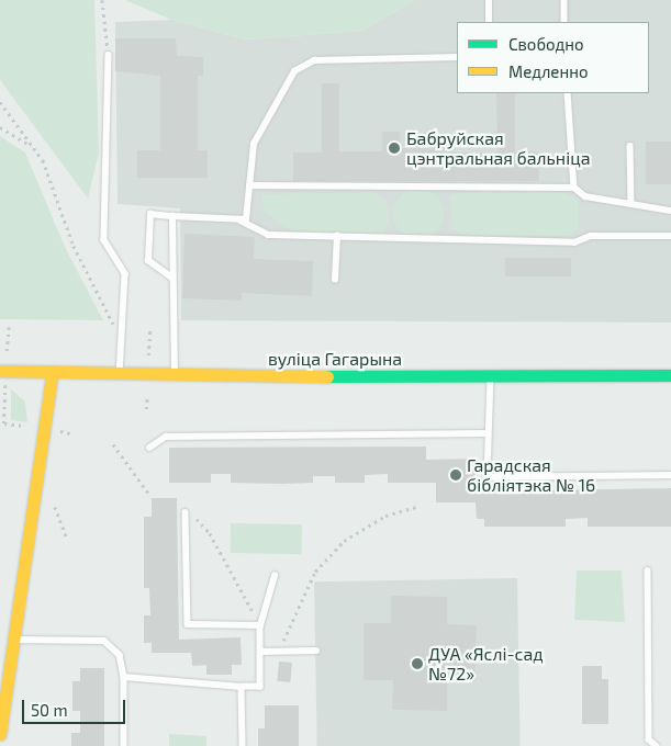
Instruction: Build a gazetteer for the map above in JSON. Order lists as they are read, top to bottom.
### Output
{
  "streets": {
    "main road": ["вуліца Гагарына"]
  },
  "places": ["Бабруйская цэнтральная бальніца", "Гарадская бібліятэка № 16", "ДУА «Яслі-сад №72»"],
  "legend": ["Свободно", "Медленно"],
  "scale_bar": "50 m"
}
